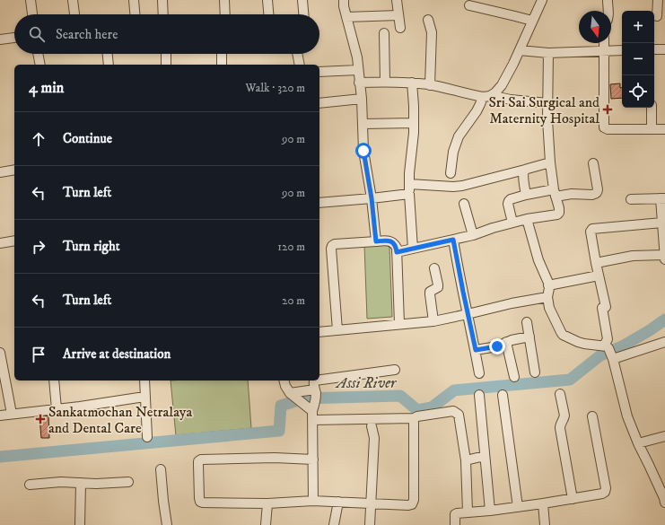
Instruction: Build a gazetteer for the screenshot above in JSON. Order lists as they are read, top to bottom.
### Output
{
  "water": ["Assi River"],
  "places": {
    "health": ["Sri Sai Surgical and Maternity Hospital", "Sankatmochan Netralaya and Dental Care"]
  },
  "north": "bottom",
  "page": {
    "map_buttons": ["+", "−"],
    "search": "Search here",
    "heading": ["4 min", "Walk · 320 m"],
    "list": [
      ["Continue", "90 m"],
      ["Turn left", "90 m"],
      ["Turn right", "120 m"],
      ["Turn left", "20 m"],
      "Arrive at destination"
    ]
  }
}
